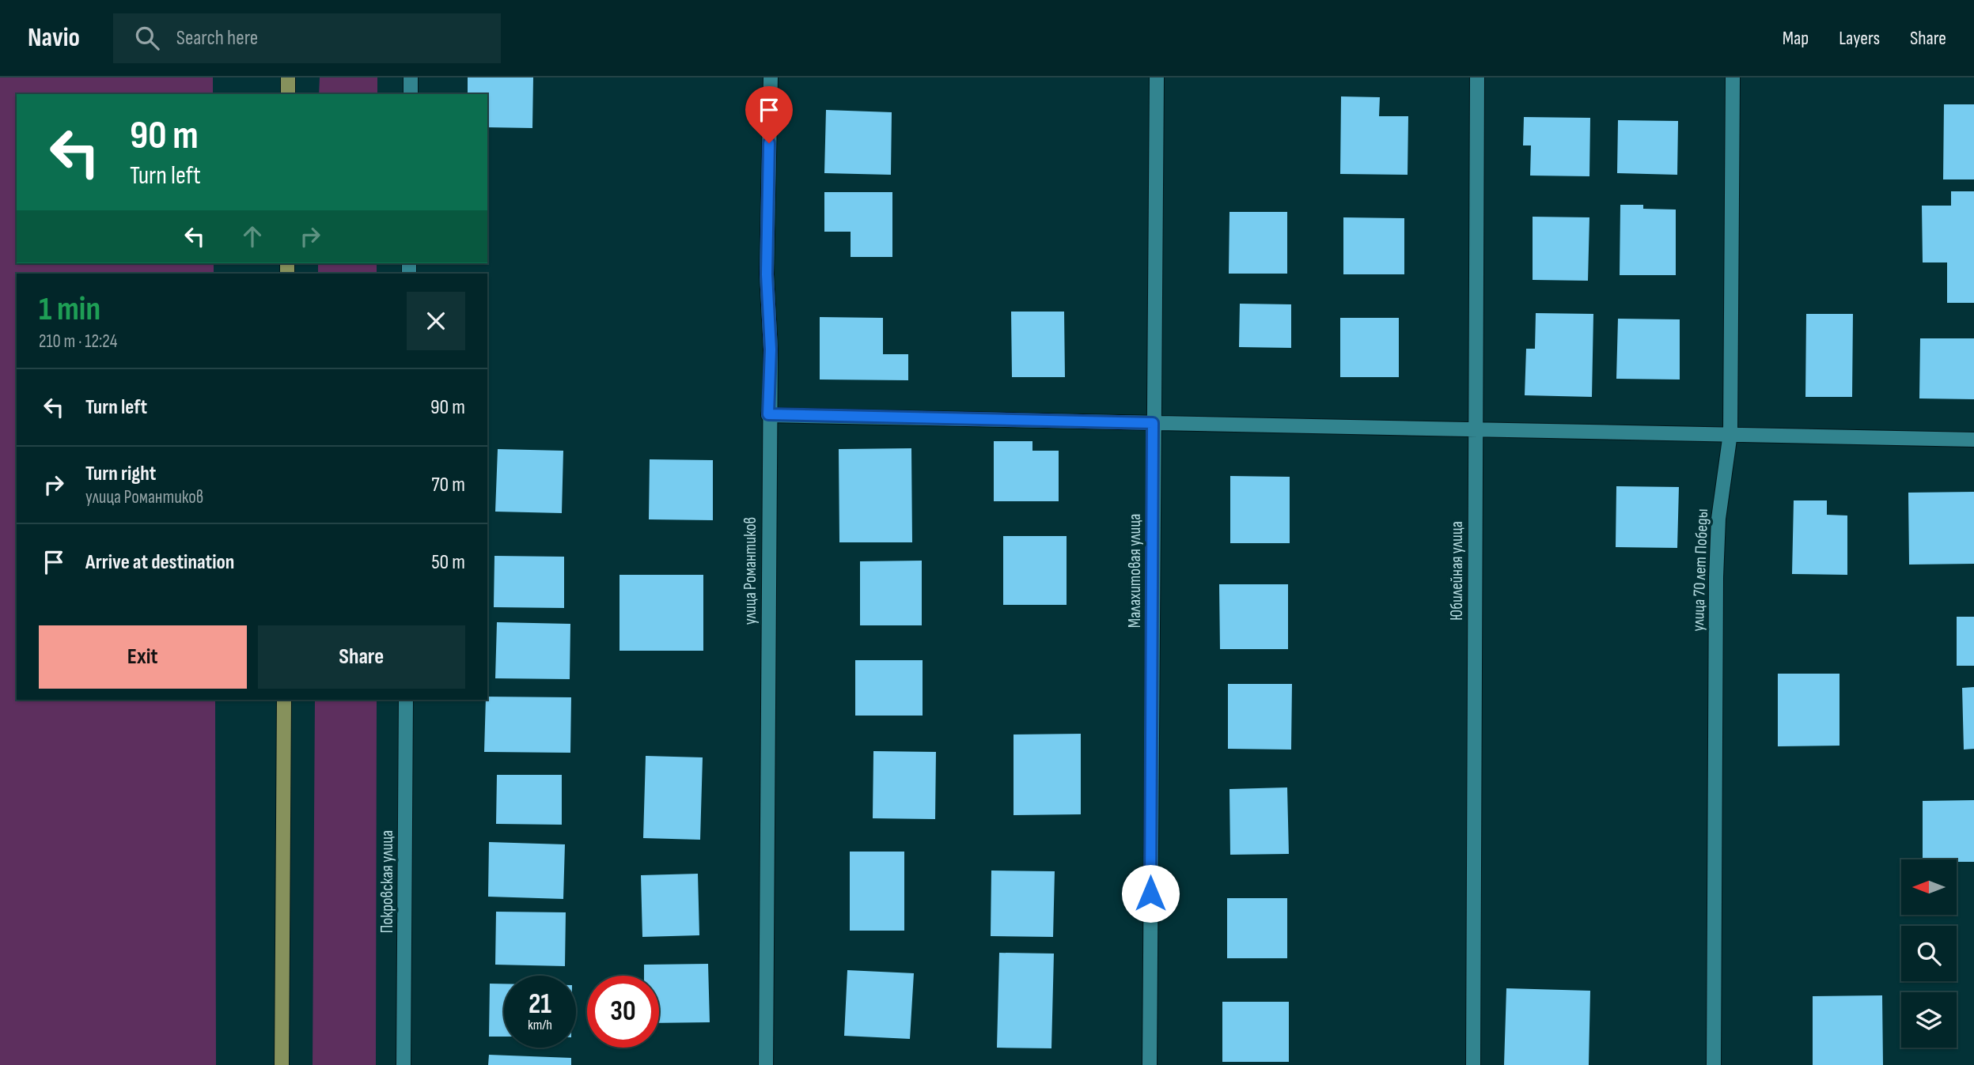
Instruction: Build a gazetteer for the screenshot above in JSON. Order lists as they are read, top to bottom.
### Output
{
  "streets": {
    "street": [
      "улица 70 лет Победы",
      "улица Романтиков",
      "Малахитовая улица",
      "Юбилейная улица",
      "Покровская улица"
    ]
  },
  "north": "left",
  "page": {
    "header": "Navio",
    "search": "Search here",
    "nav": ["Map", "Layers", "Share"],
    "turn": ["90 m", "Turn left"],
    "heading": ["1 min", "210 m · 12:24"],
    "list": [
      {
        "name": "Turn left",
        "value": "90 m"
      },
      {
        "name": "Turn right",
        "note": "улица Романтиков",
        "value": "70 m"
      },
      {
        "name": "Arrive at destination",
        "value": "50 m"
      }
    ],
    "buttons": ["Exit", "Share"],
    "speed": "21 km/h",
    "limit": "30"
  }
}
